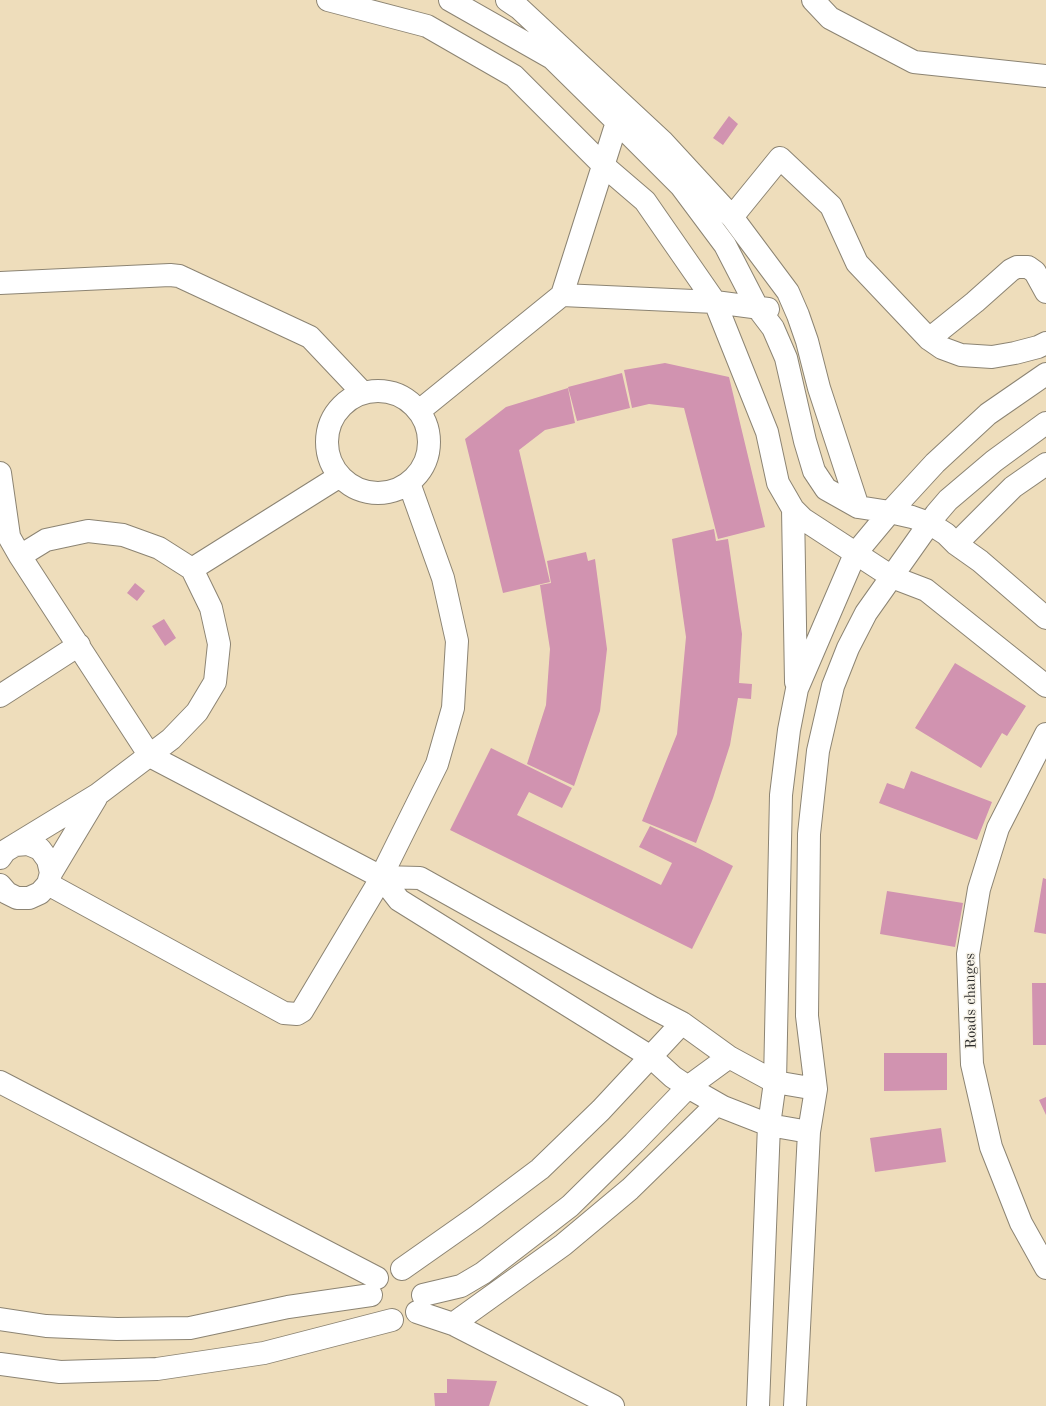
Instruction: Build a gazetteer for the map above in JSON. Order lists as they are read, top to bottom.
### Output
{
  "streets": {
    "street": ["Roads changes"]
  }
}
